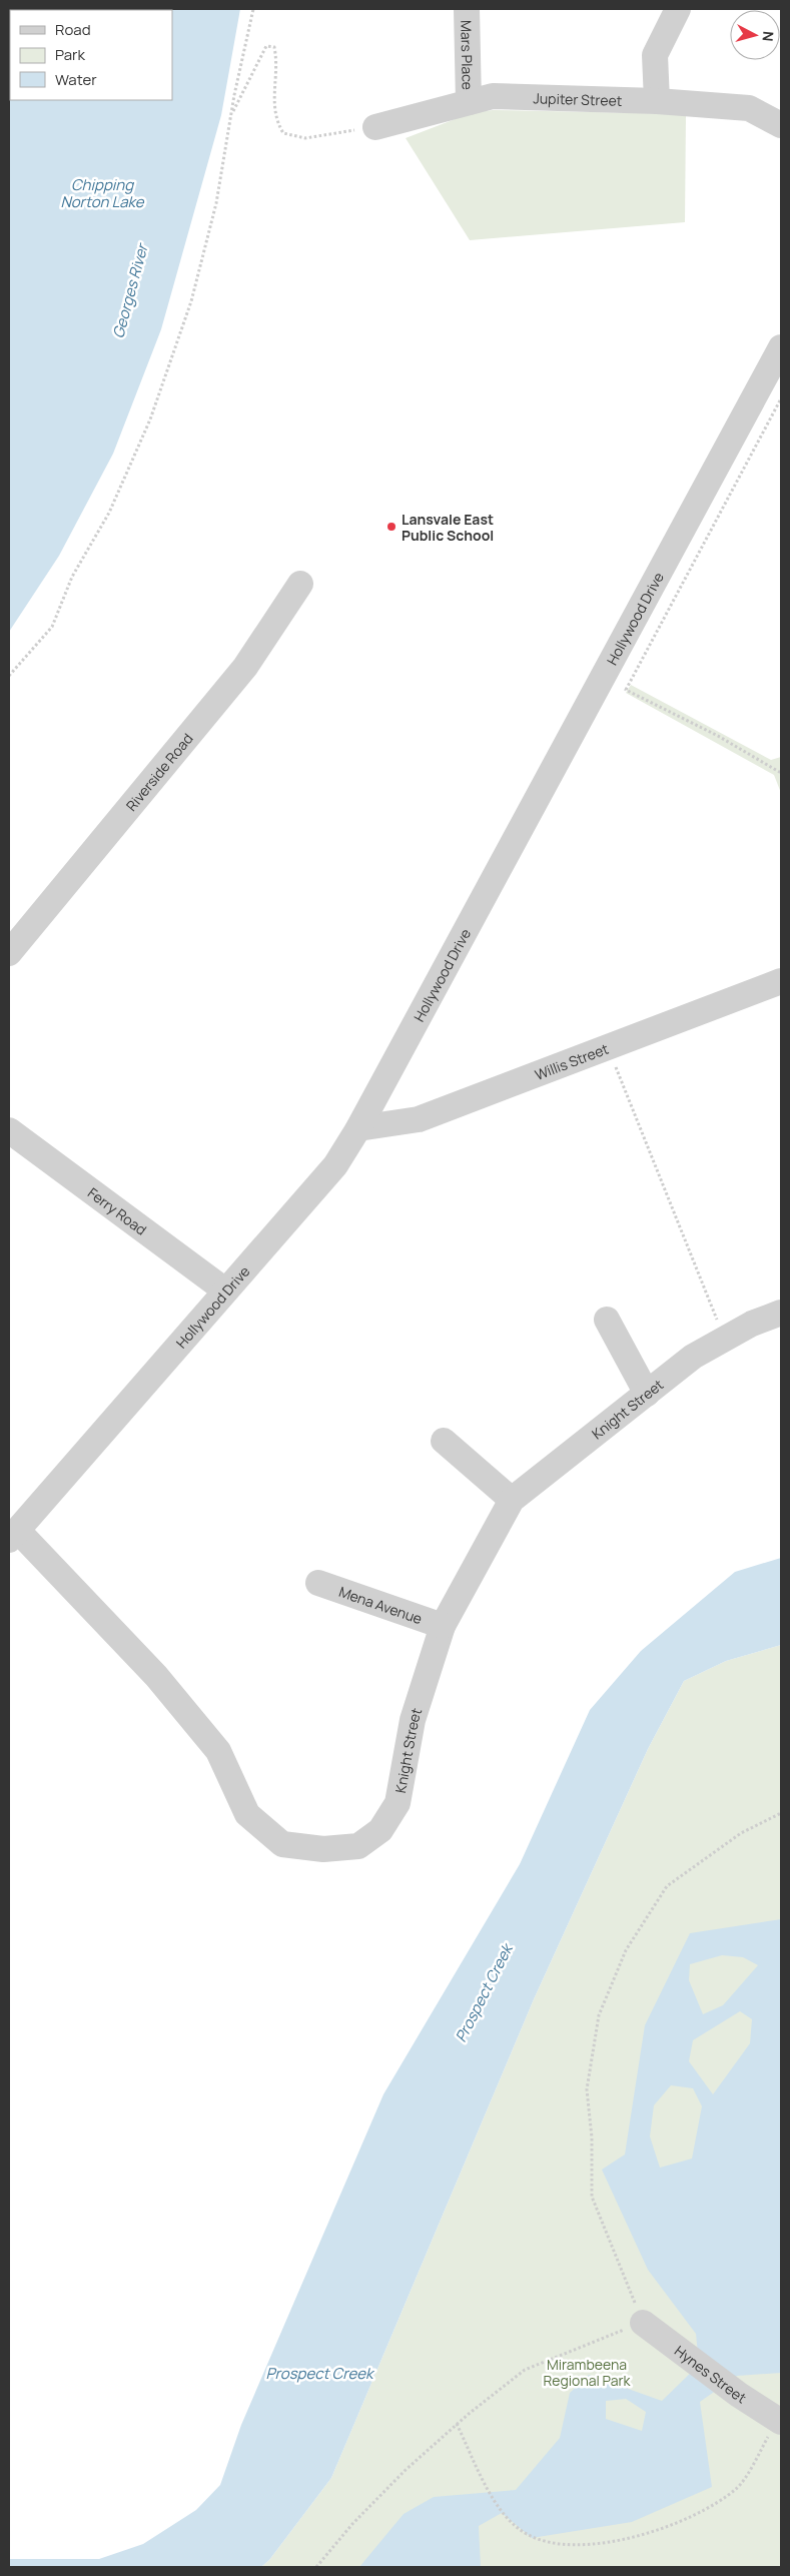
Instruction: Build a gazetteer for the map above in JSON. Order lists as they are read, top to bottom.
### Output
{
  "streets": {
    "street": [
      "Mars Place",
      "Jupiter Street",
      "Hollywood Drive",
      "Riverside Road",
      "Willis Street",
      "Ferry Road",
      "Knight Street",
      "Mena Avenue",
      "Hynes Street"
    ]
  },
  "crossings": [
    ["Mars Place", "Jupiter Street"],
    ["Hollywood Drive", "Willis Street"],
    ["Hollywood Drive", "Ferry Road"],
    ["Hollywood Drive", "Knight Street"],
    ["Knight Street", "Mena Avenue"]
  ],
  "water": ["Chipping Norton Lake", "Georges River", "Prospect Creek"],
  "parks": ["Mirambeena Regional Park"],
  "places": ["Lansvale East Public School"],
  "legend": ["Road", "Park", "Water"],
  "north": "right"
}
